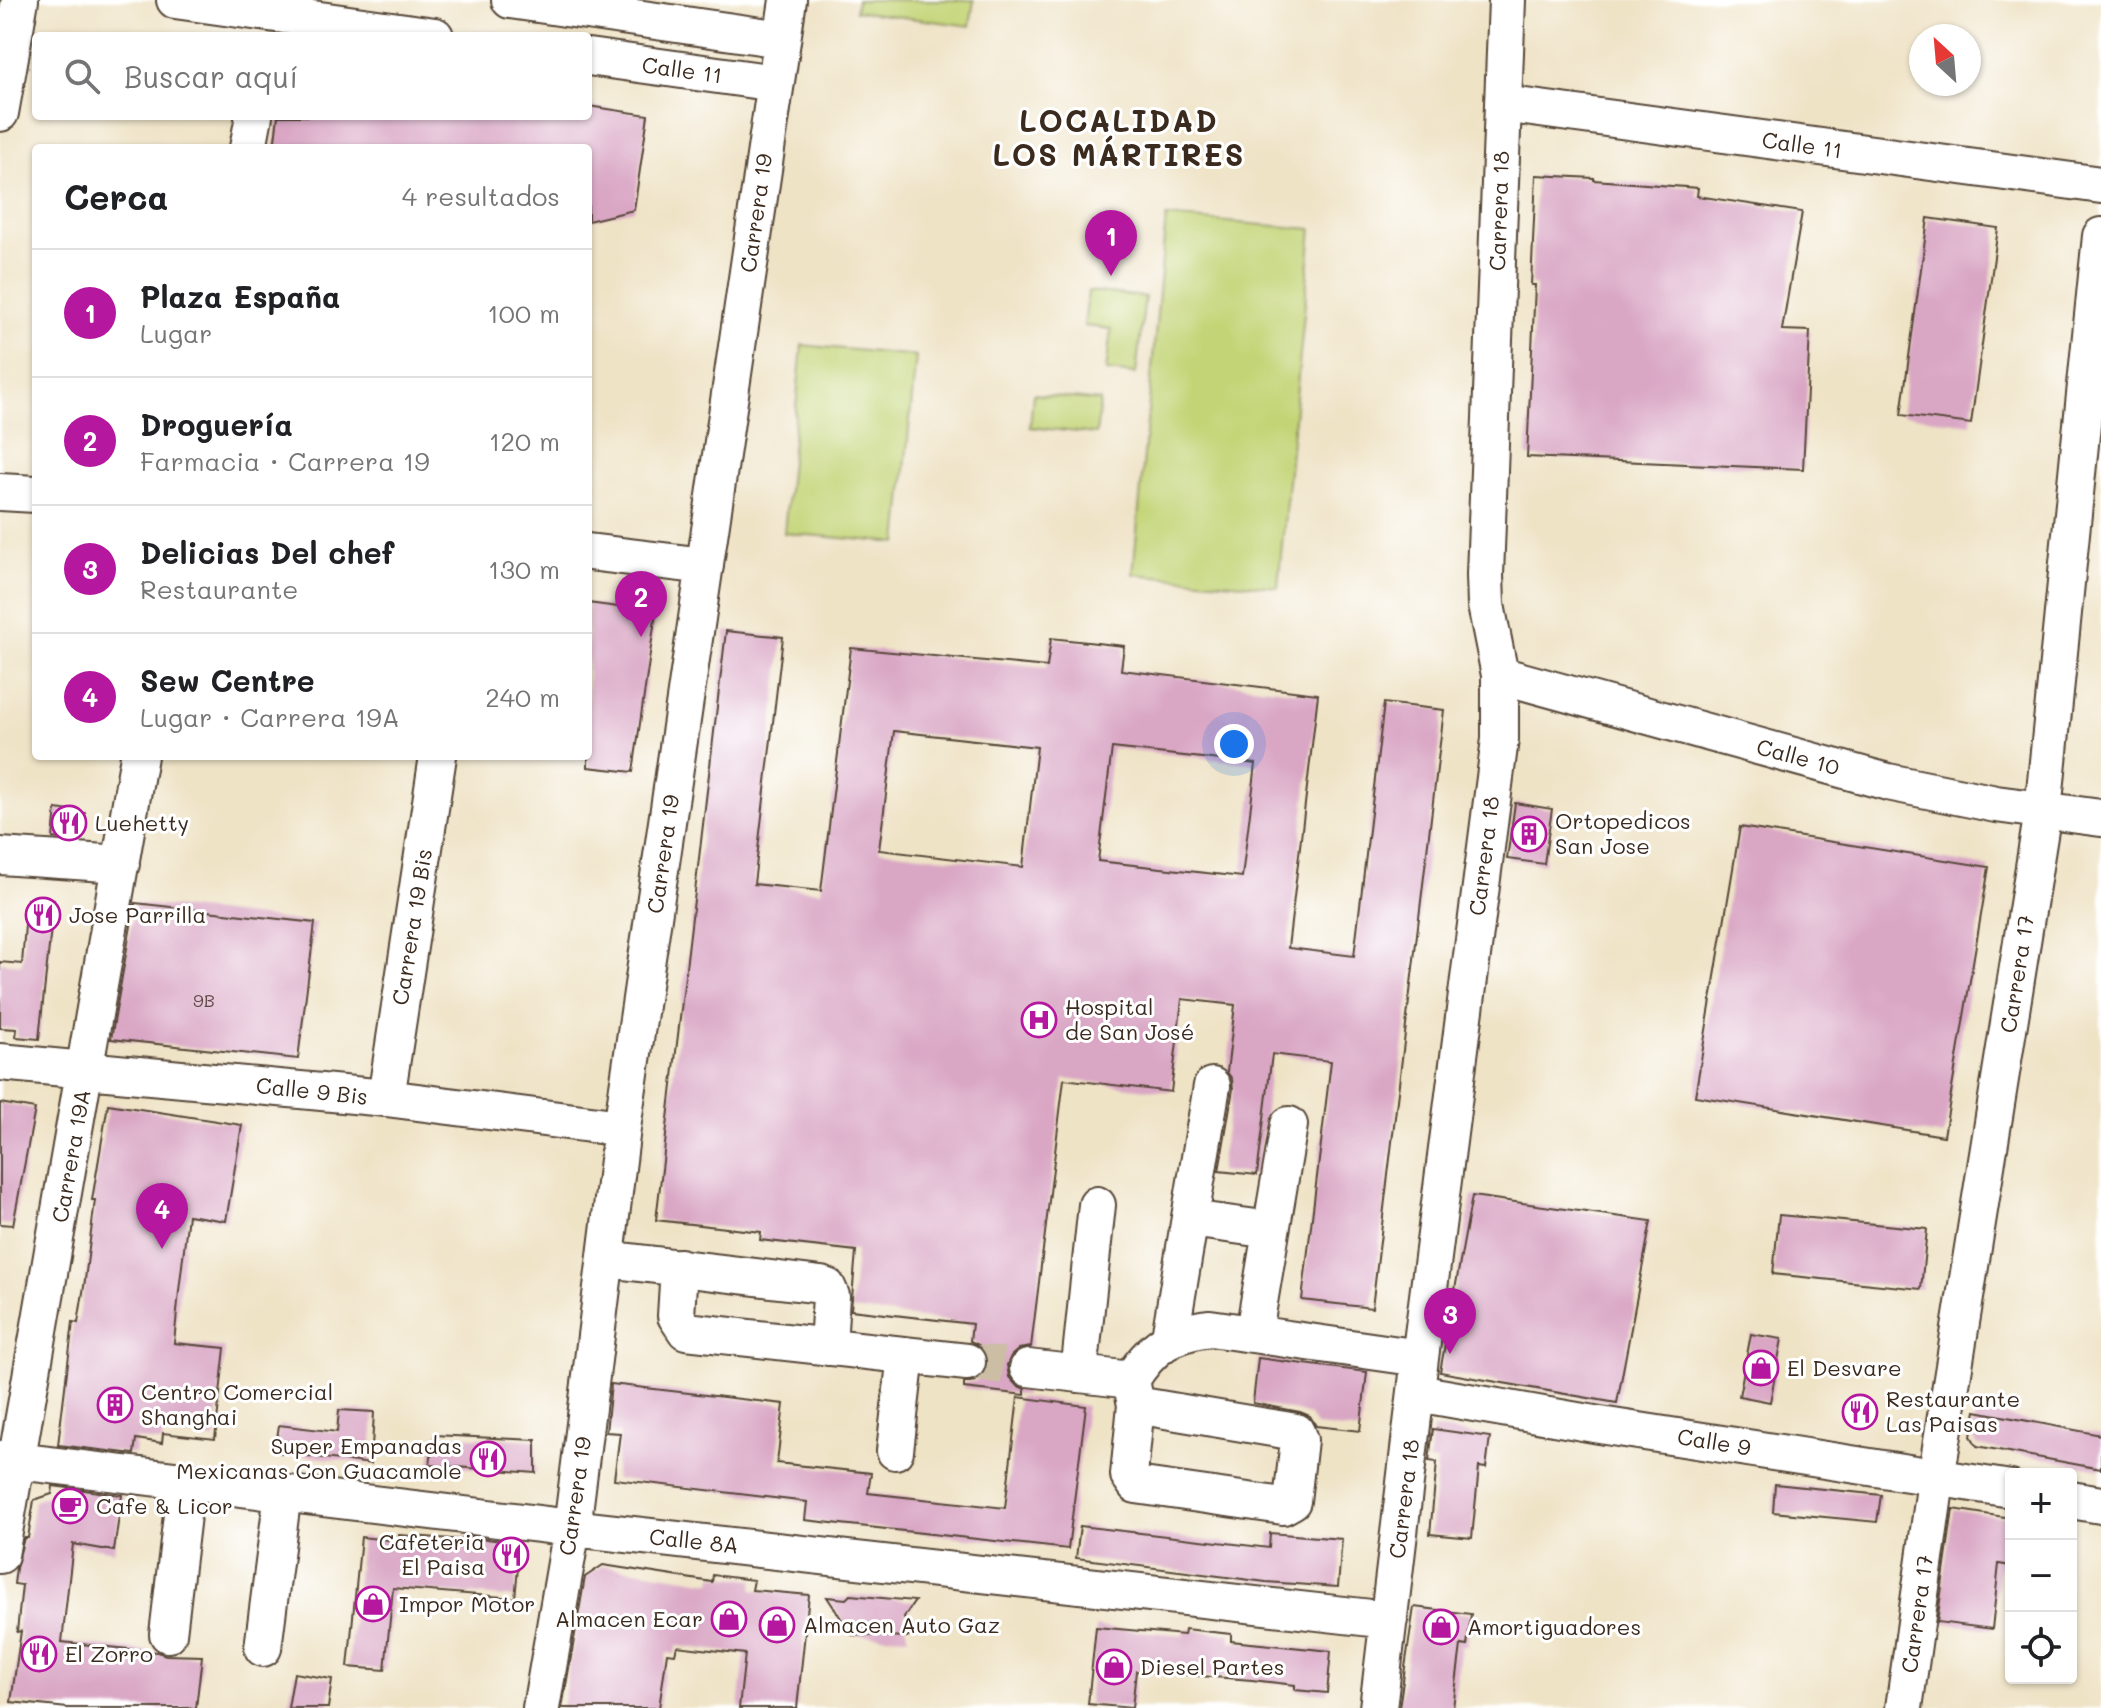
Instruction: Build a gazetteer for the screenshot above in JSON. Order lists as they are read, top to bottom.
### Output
{
  "streets": {
    "street": [
      "Calle 11",
      "Carrera 18",
      "Carrera 19",
      "Calle 10",
      "Carrera 19 Bis",
      "Carrera 17",
      "Calle 9 Bis",
      "Carrera 19A",
      "Calle 9",
      "Calle 8A"
    ]
  },
  "crossings": [
    ["Calle 11", "Carrera 18"],
    ["Calle 11", "Carrera 19"],
    ["Carrera 18", "Calle 10"],
    ["Carrera 18", "Calle 9"],
    ["Carrera 18", "Calle 8A"],
    ["Carrera 19", "Calle 9 Bis"],
    ["Carrera 19", "Calle 8A"],
    ["Calle 10", "Carrera 17"],
    ["Carrera 19 Bis", "Calle 9 Bis"],
    ["Carrera 17", "Calle 9"],
    ["Calle 9 Bis", "Carrera 19A"],
    ["Carrera 19A", "Calle 8A"]
  ],
  "districts": ["LOCALIDAD LOS MÁRTIRES"],
  "places": {
    "restaurant": [
      "Luehetty",
      "Jose Parrilla",
      "Restaurante Las Paisas",
      "Super Empanadas Mexicanas Con Guacamole",
      "Cafeteria El Paisa",
      "El Zorro"
    ],
    "building": ["Ortopedicos San Jose", "Centro Comercial Shanghai"],
    "hospital": ["Hospital de San José"],
    "shop": [
      "El Desvare",
      "Impor Motor",
      "Almacen Ecar",
      "Almacen Auto Gaz",
      "Amortiguadores",
      "Diesel Partes"
    ],
    "cafe": ["Cafe & Licor"]
  },
  "house_numbers": ["9B"],
  "north": "top left",
  "page": {
    "search": "Buscar aquí",
    "heading": ["Cerca", "4 resultados"],
    "pins": [
      "1",
      "2",
      "4",
      "3"
    ],
    "list": [
      {
        "mark": "1",
        "name": "Plaza España",
        "note": "Lugar",
        "value": "100 m"
      },
      {
        "mark": "2",
        "name": "Droguería",
        "note": "Farmacia · Carrera 19",
        "value": "120 m"
      },
      {
        "mark": "3",
        "name": "Delicias Del chef",
        "note": "Restaurante",
        "value": "130 m"
      },
      {
        "mark": "4",
        "name": "Sew Centre",
        "note": "Lugar · Carrera 19A",
        "value": "240 m"
      }
    ],
    "map_buttons": ["+", "−"]
  }
}
